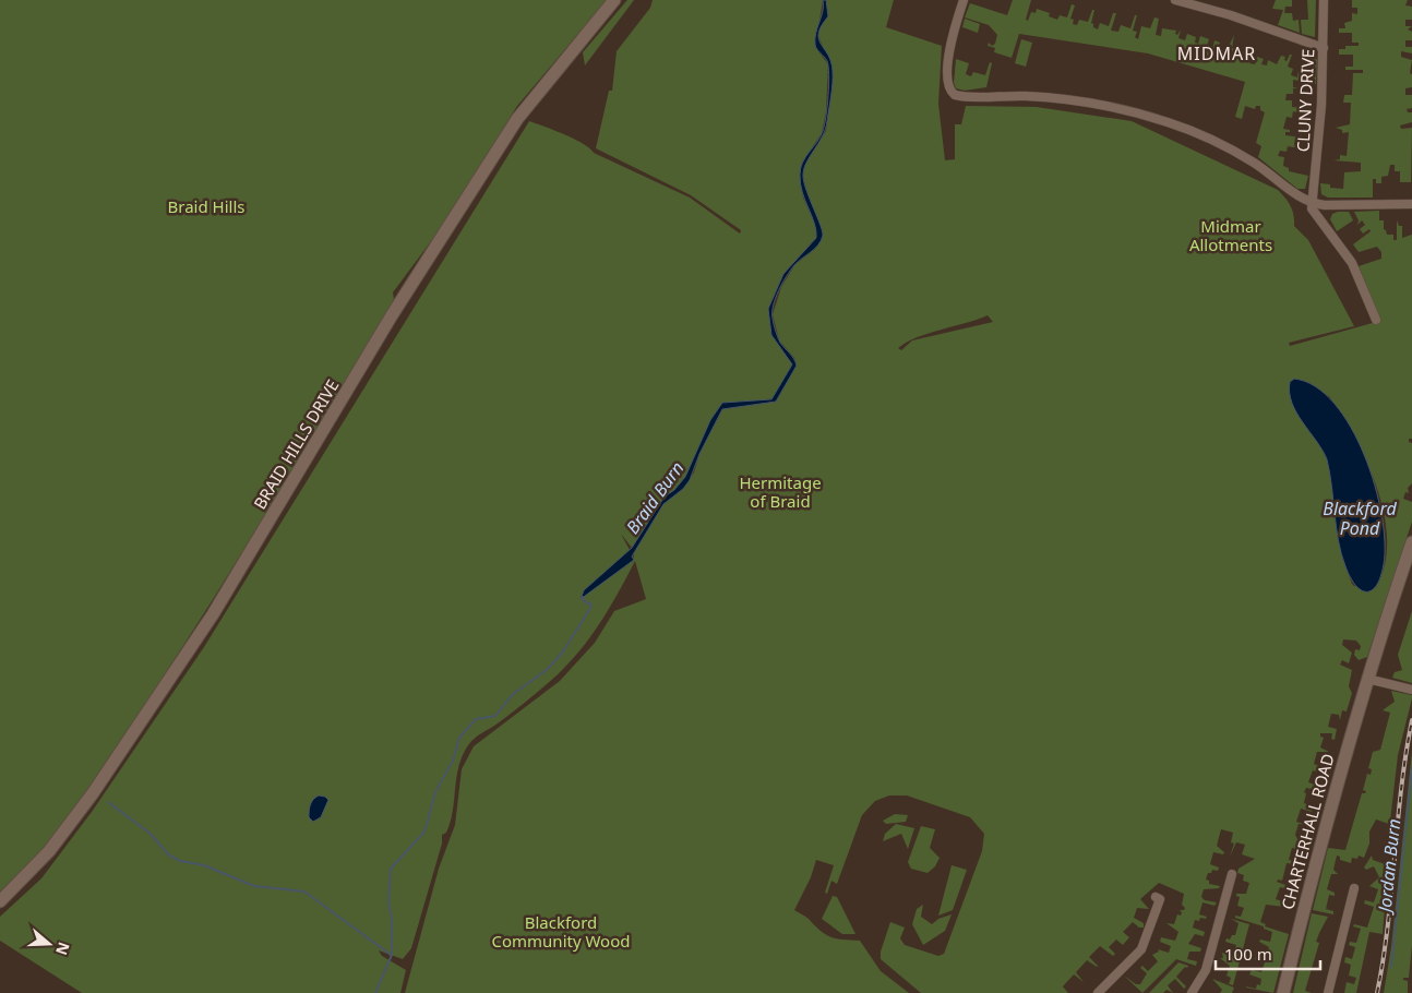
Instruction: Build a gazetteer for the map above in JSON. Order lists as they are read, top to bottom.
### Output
{
  "streets": {
    "street": ["CLUNY DRIVE", "BRAID HILLS DRIVE", "CHARTERHALL ROAD"]
  },
  "districts": ["MIDMAR"],
  "water": ["Braid Burn", "Blackford Pond", "Jordan Burn"],
  "parks": [
    "Braid Hills",
    "Midmar Allotments",
    "Hermitage of Braid",
    "Blackford Community Wood"
  ],
  "scale_bar": "100 m",
  "north": "right"
}
